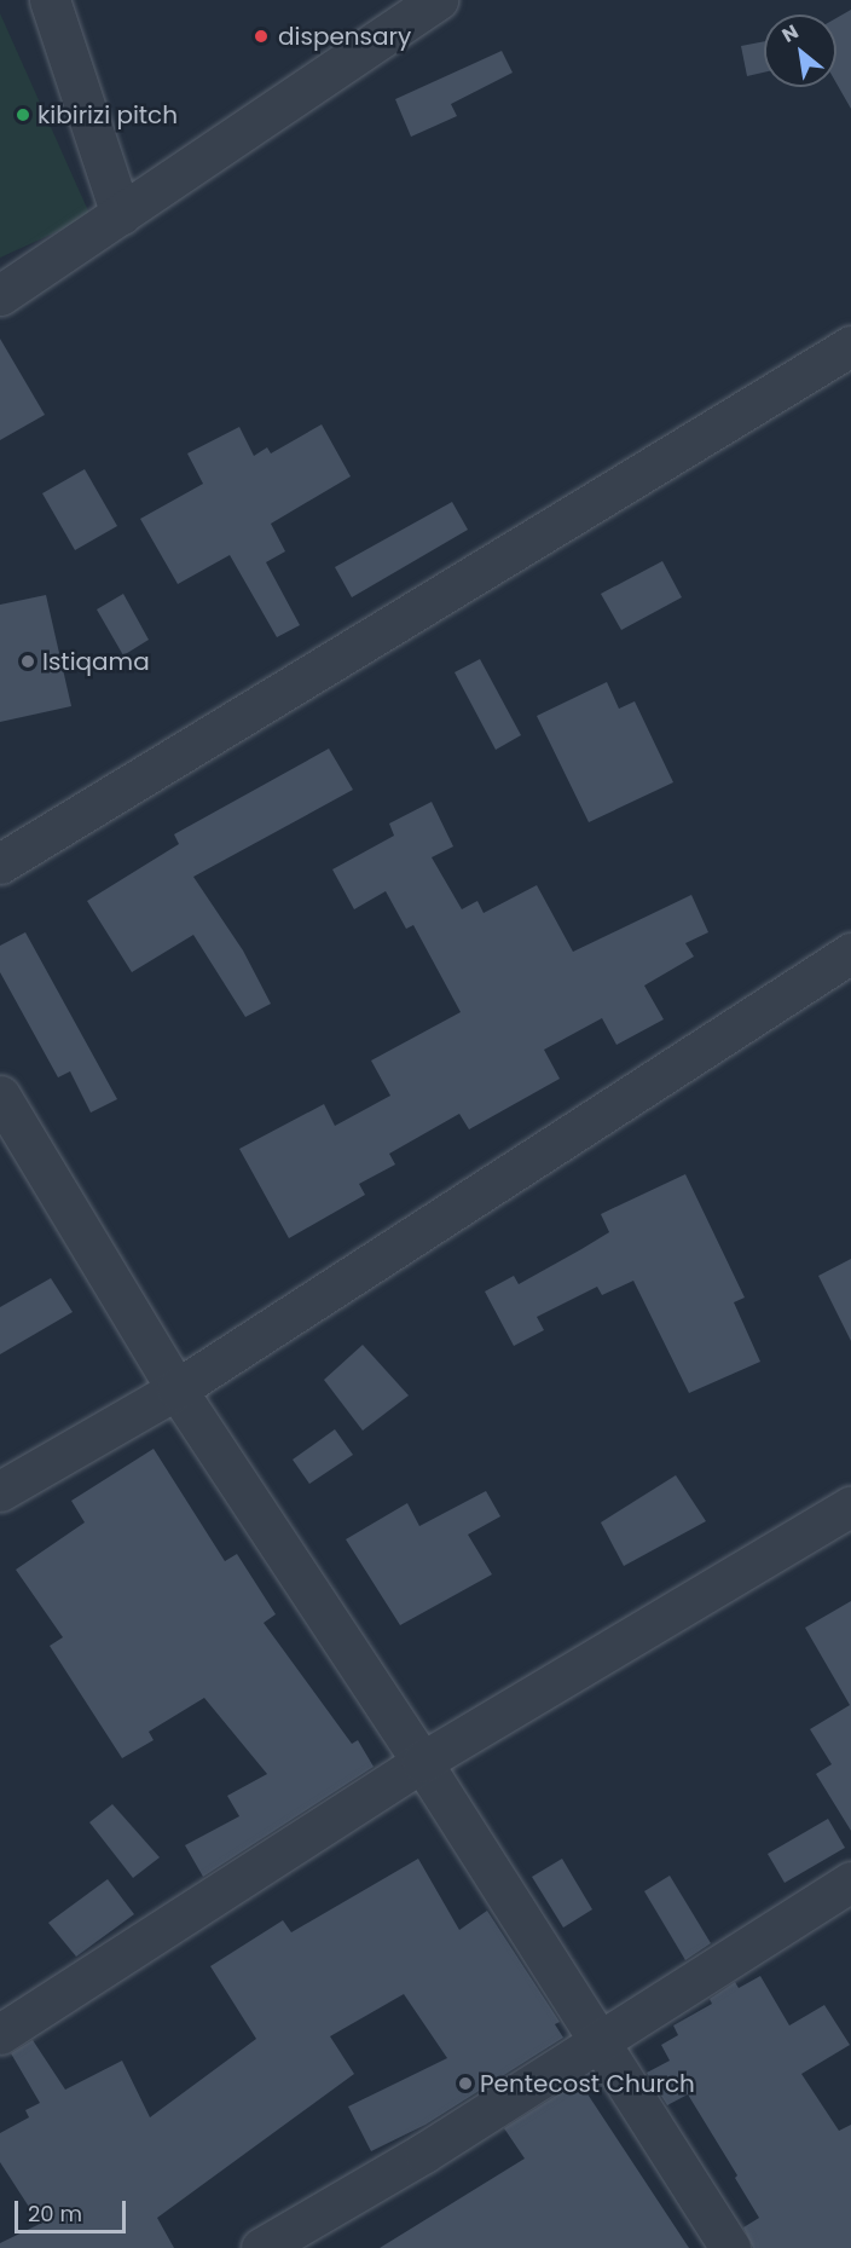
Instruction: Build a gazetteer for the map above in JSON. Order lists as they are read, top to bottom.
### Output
{
  "places": [
    "dispensary",
    "kibirizi pitch",
    "Istiqama",
    "Pentecost Church"
  ],
  "scale_bar": "20 m",
  "north": "top left"
}
